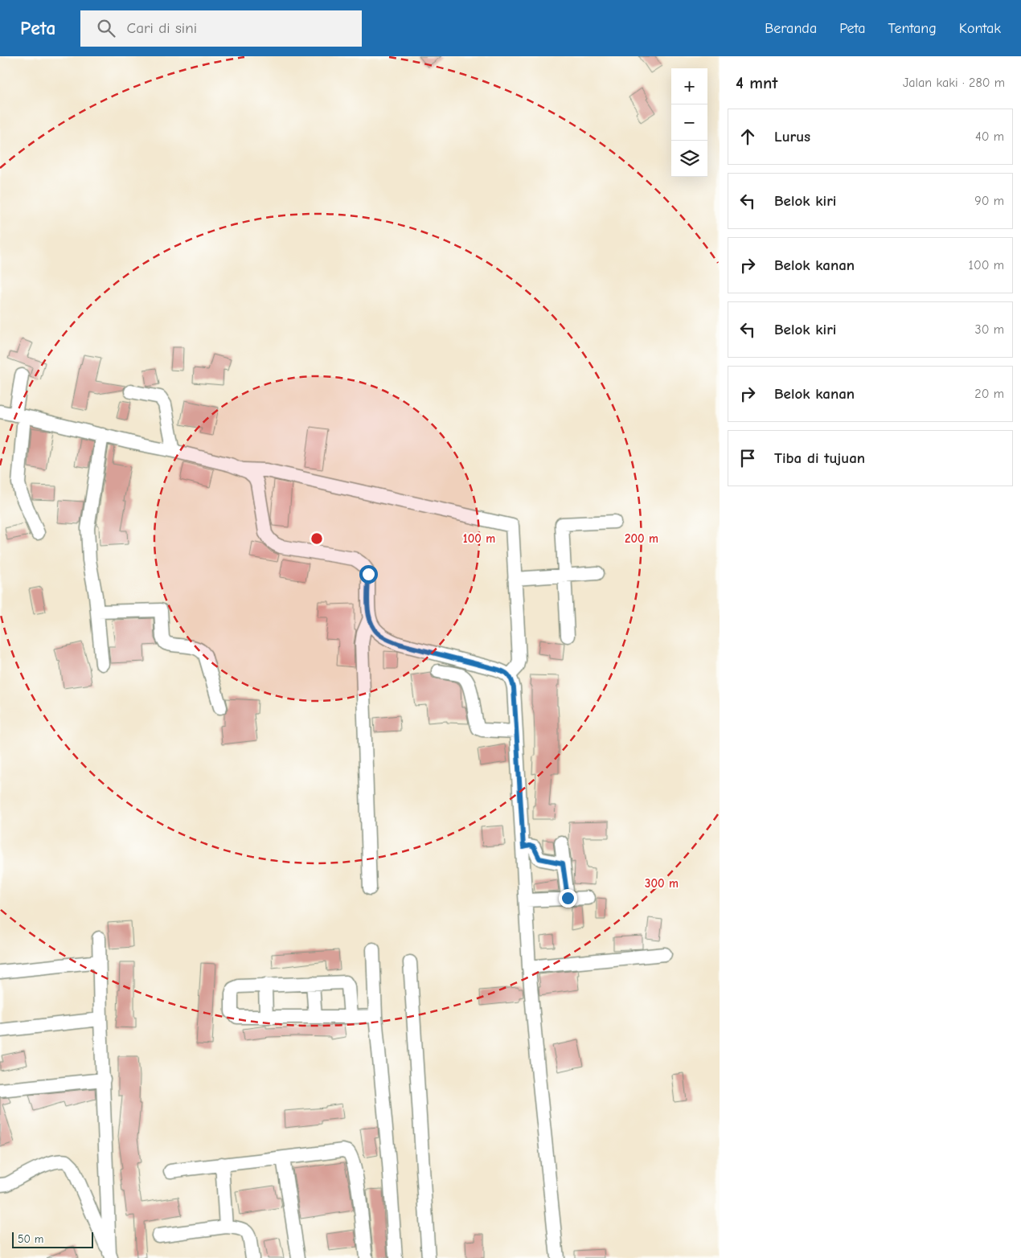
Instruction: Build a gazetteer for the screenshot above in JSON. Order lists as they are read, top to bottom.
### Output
{
  "scale_bar": "50 m",
  "page": {
    "header": "Peta",
    "search": "Cari di sini",
    "nav": [
      "Beranda",
      "Peta",
      "Tentang",
      "Kontak"
    ],
    "heading": ["4 mnt", "Jalan kaki · 280 m"],
    "map_buttons": ["+", "−"],
    "list": [
      ["Lurus", "40 m"],
      ["Belok kiri", "90 m"],
      ["Belok kanan", "100 m"],
      ["Belok kiri", "30 m"],
      ["Belok kanan", "20 m"],
      "Tiba di tujuan"
    ],
    "scale": "50 m"
  },
  "rings": ["100 m", "200 m", "300 m"]
}
